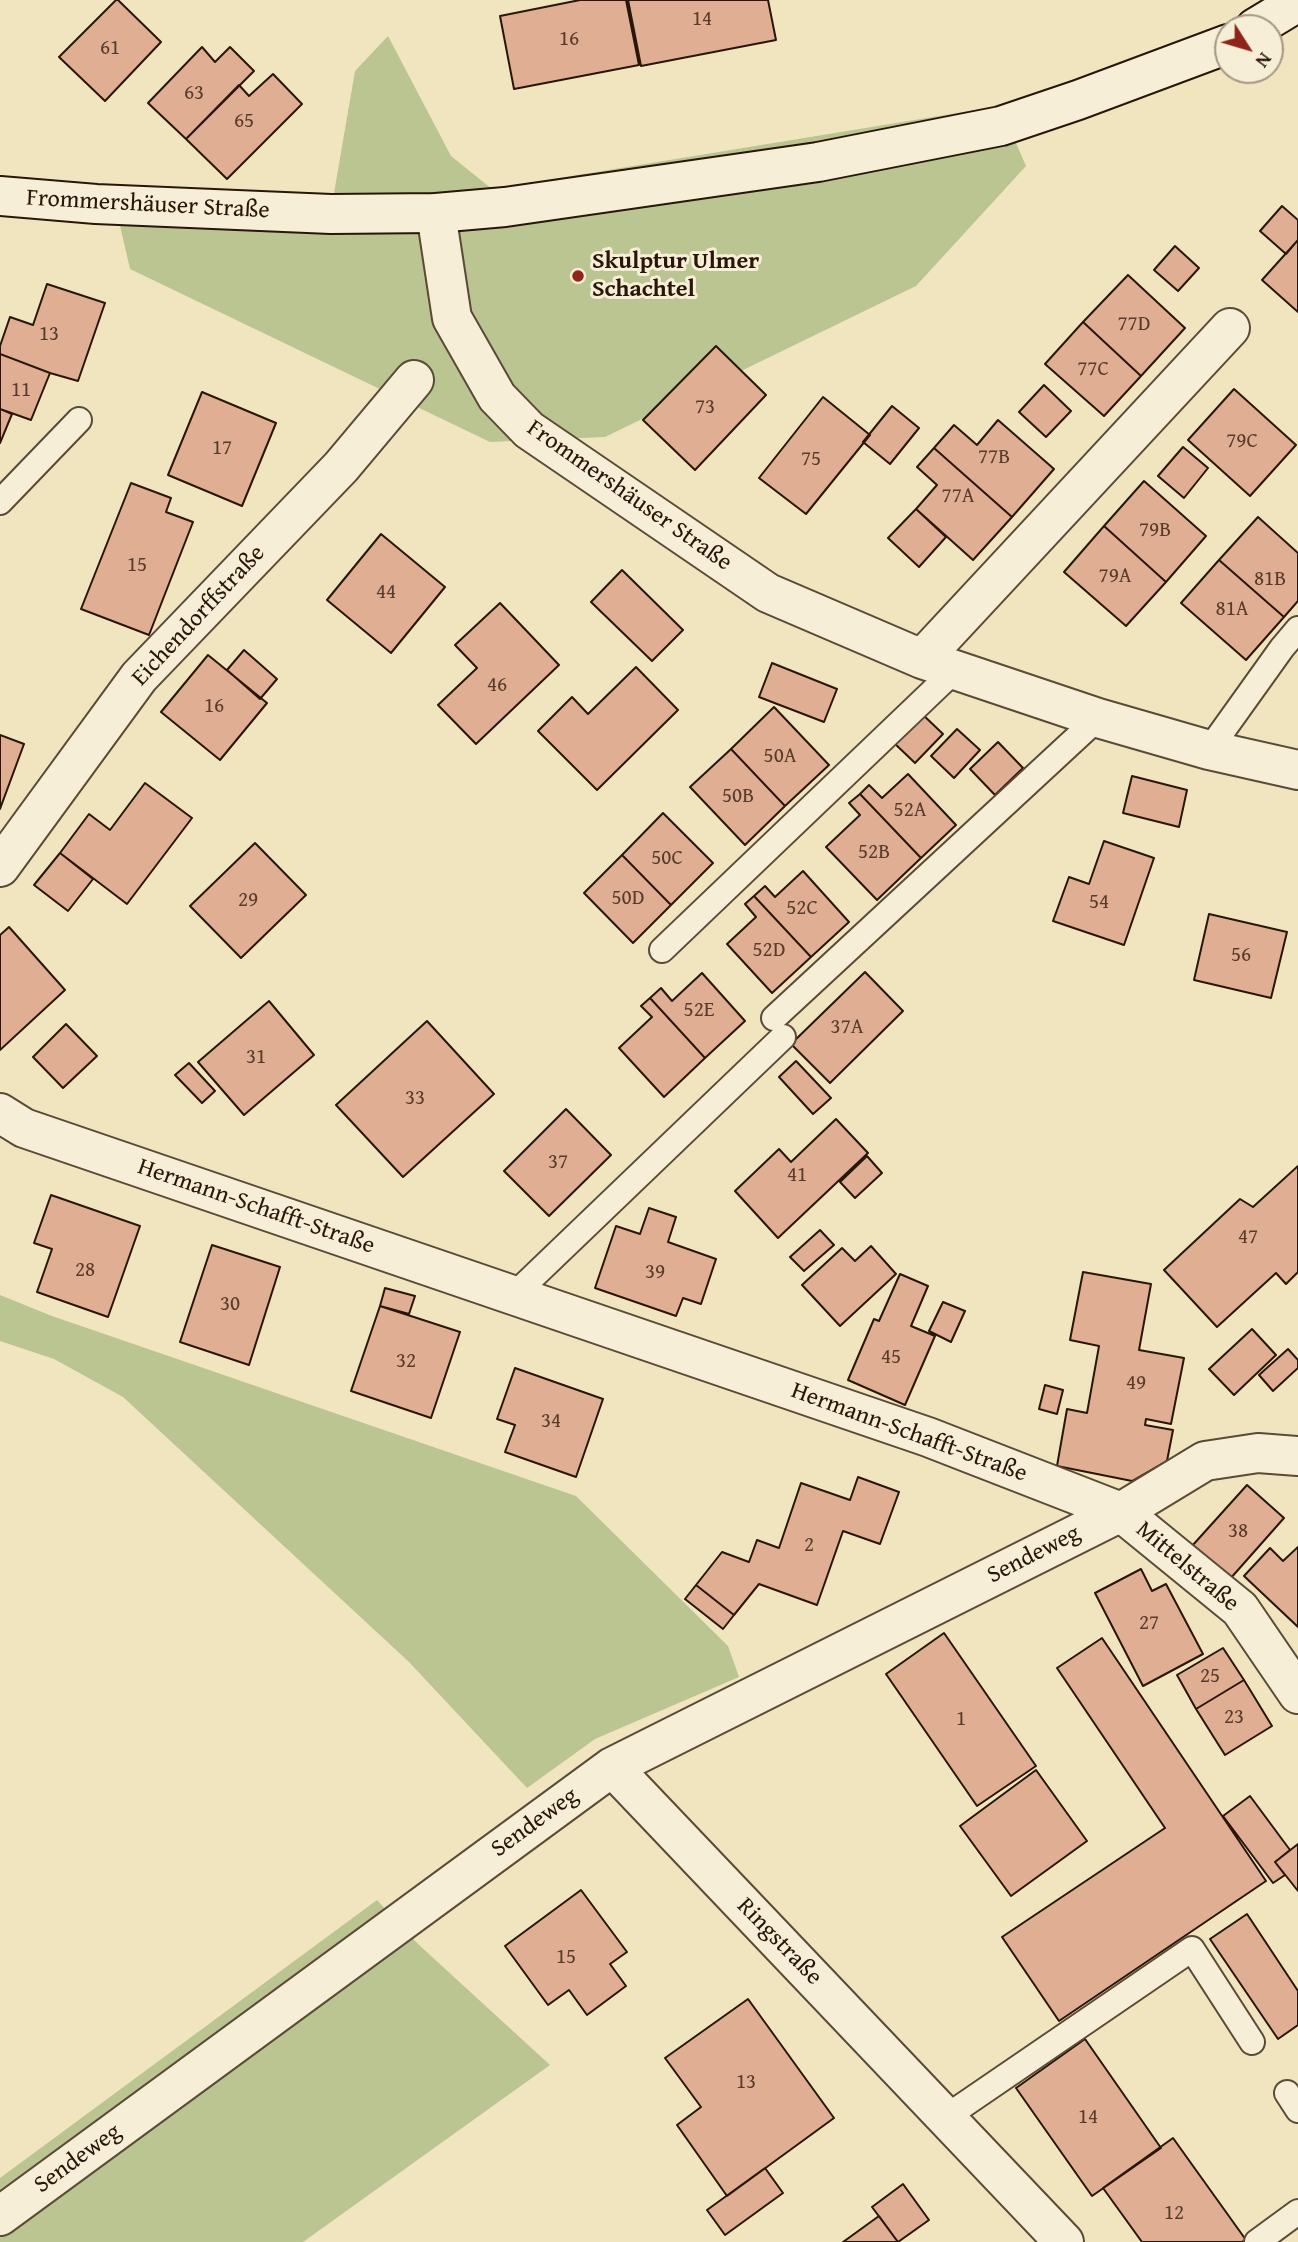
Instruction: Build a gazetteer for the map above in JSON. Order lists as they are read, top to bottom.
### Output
{
  "streets": {
    "street": [
      "Frommershäuser Straße",
      "Eichendorffstraße",
      "Hermann-Schafft-Straße",
      "Sendeweg",
      "Mittelstraße",
      "Ringstraße"
    ]
  },
  "crossings": [
    ["Hermann-Schafft-Straße", "Sendeweg"],
    ["Hermann-Schafft-Straße", "Mittelstraße"],
    ["Sendeweg", "Mittelstraße"],
    ["Sendeweg", "Ringstraße"]
  ],
  "places": ["Skulptur Ulmer Schachtel"],
  "house_numbers": [
    "14",
    "16",
    "61",
    "63",
    "65",
    "77D",
    "13",
    "77C",
    "11",
    "73",
    "79C",
    "17",
    "77B",
    "75",
    "77A",
    "79B",
    "15",
    "79A",
    "81B",
    "44",
    "81A",
    "46",
    "16",
    "50A",
    "50B",
    "52A",
    "52B",
    "50C",
    "50D",
    "29",
    "54",
    "52C",
    "52D",
    "56",
    "52E",
    "37A",
    "31",
    "33",
    "37",
    "41",
    "47",
    "28",
    "39",
    "30",
    "45",
    "32",
    "49",
    "34",
    "38",
    "2",
    "27",
    "25",
    "23",
    "1",
    "15",
    "13",
    "14",
    "12"
  ],
  "north": "bottom right"
}
